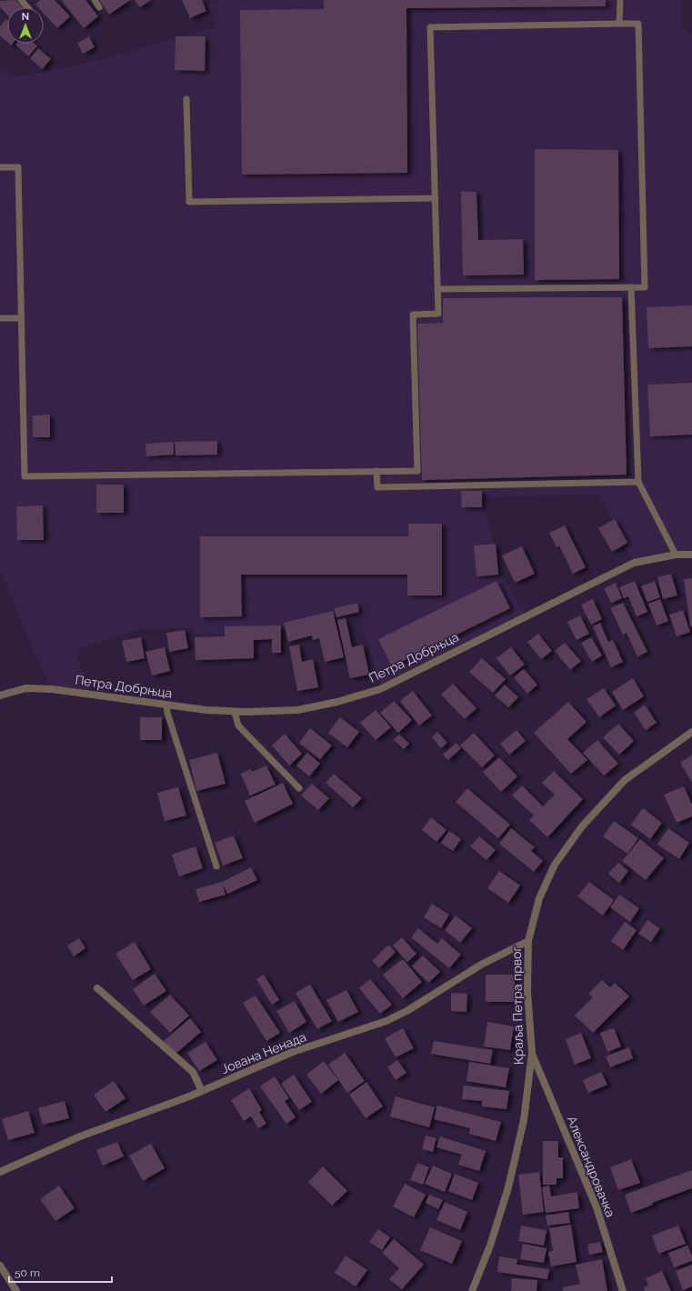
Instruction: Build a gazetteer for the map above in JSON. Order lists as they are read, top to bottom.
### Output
{
  "streets": {
    "street": [
      "Петра Добрњца",
      "Краља Петра првог",
      "Јована Ненада",
      "Александровачка"
    ]
  },
  "crossings": [
    ["Краља Петра првог", "Јована Ненада"],
    ["Краља Петра првог", "Александровачка"]
  ],
  "scale_bar": "50 m",
  "north": "top"
}
